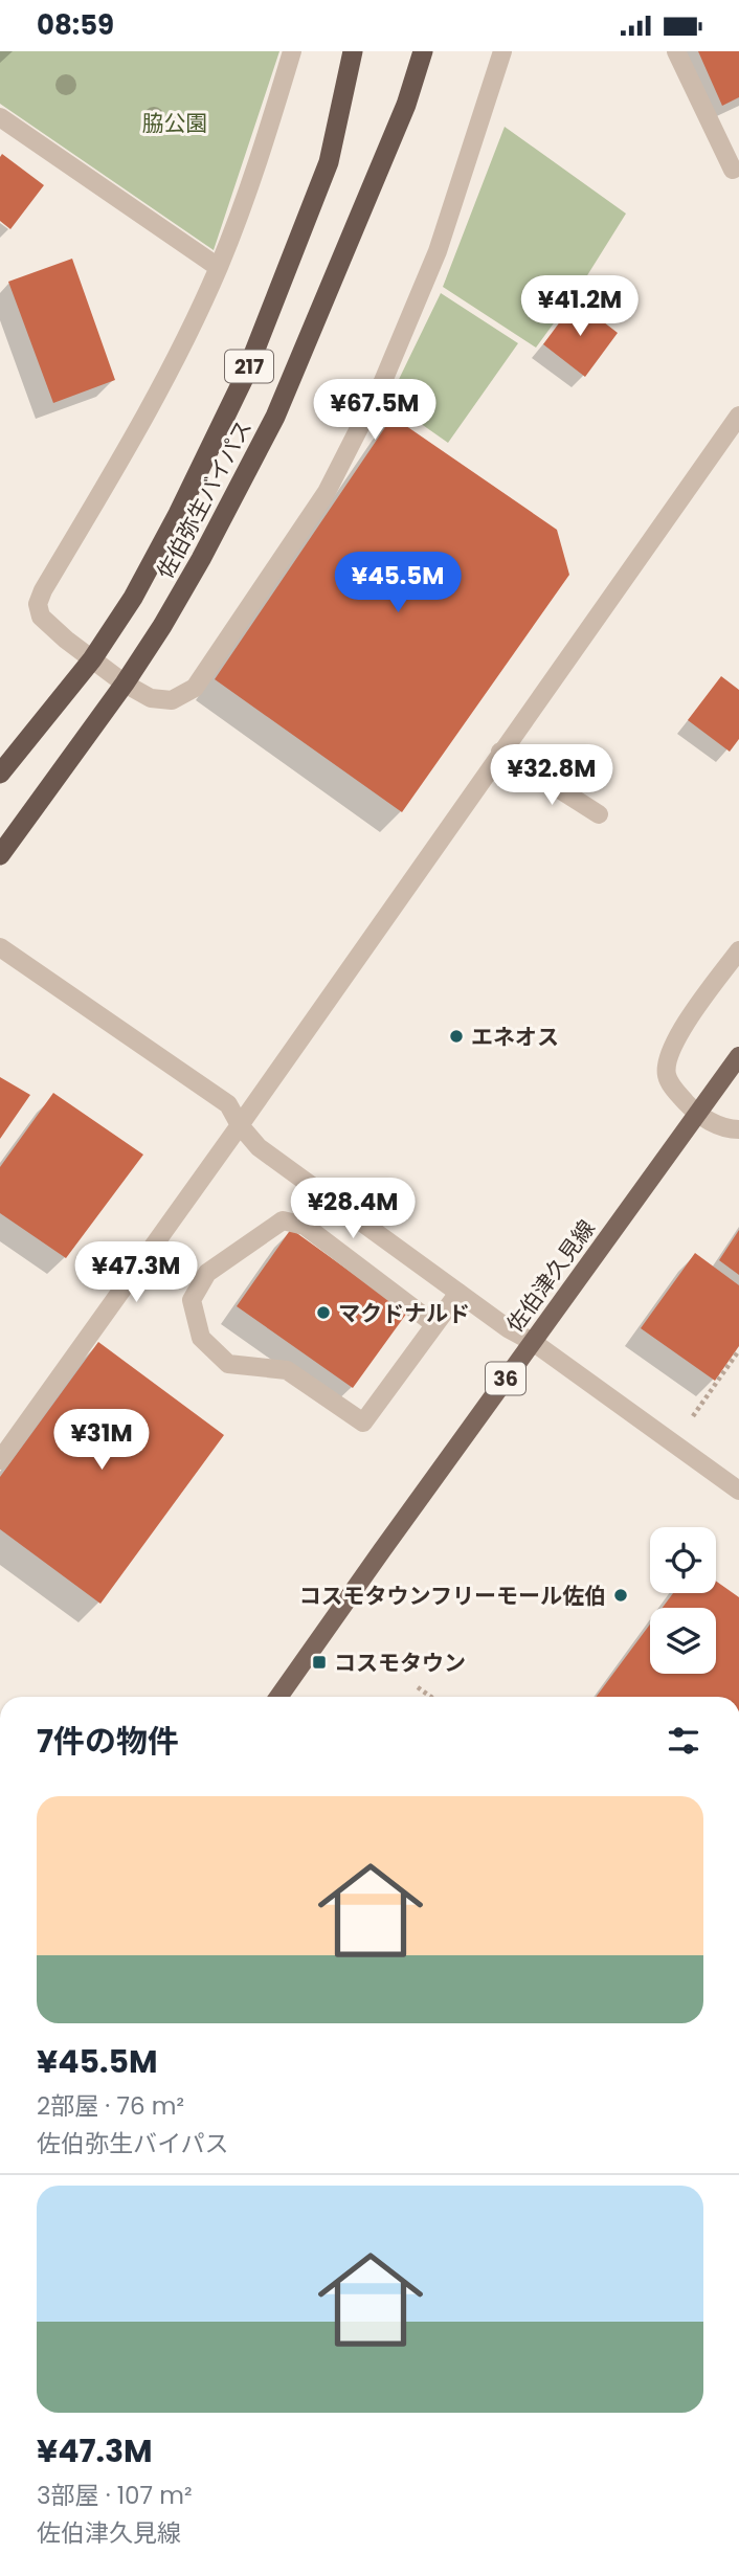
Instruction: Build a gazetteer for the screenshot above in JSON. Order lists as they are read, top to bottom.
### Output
{
  "streets": {
    "highway": ["217", "佐伯弥生バイパス"],
    "main road": ["佐伯津久見線", "36"]
  },
  "parks": ["脇公園"],
  "places": {
    "other": ["エネオス", "マクドナルド", "コスモタウンフリーモール佐伯"],
    "transit": ["コスモタウン"]
  },
  "page": {
    "status": "08:59",
    "price": [
      "¥41.2M",
      "¥67.5M",
      "¥45.5M",
      "¥32.8M",
      "¥28.4M",
      "¥47.3M",
      "¥31M"
    ],
    "heading": "7件の物件",
    "list": [
      {
        "name": "¥45.5M",
        "note": "2部屋 · 76 m² · 佐伯弥生バイパス"
      },
      {
        "name": "¥47.3M",
        "note": "3部屋 · 107 m² · 佐伯津久見線"
      }
    ]
  }
}
